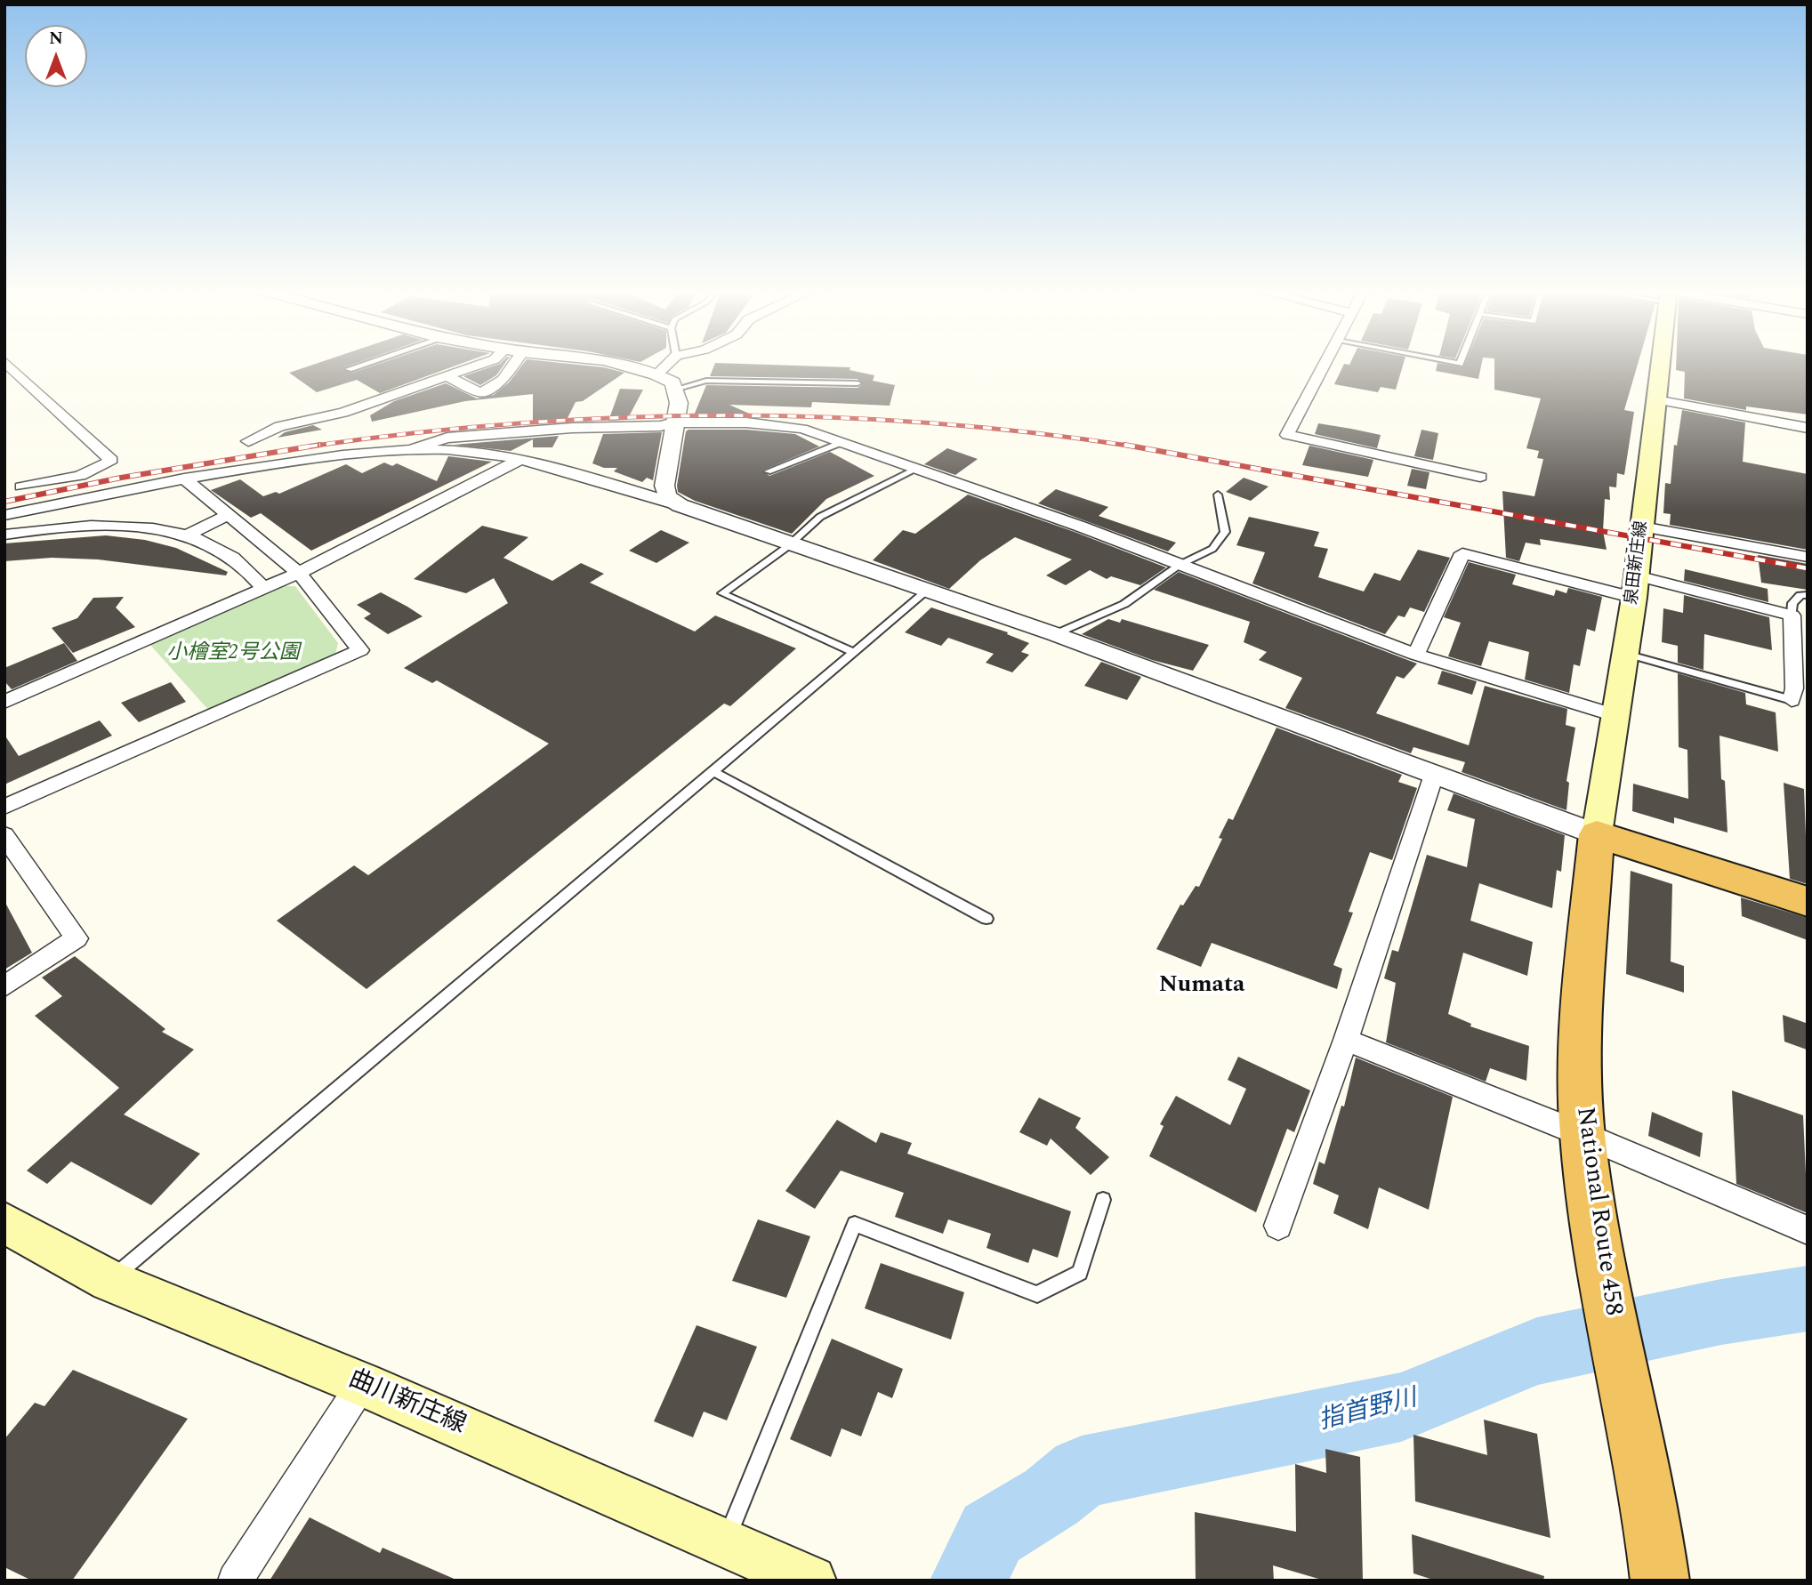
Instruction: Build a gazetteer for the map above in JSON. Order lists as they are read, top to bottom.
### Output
{
  "streets": {
    "highway": ["National Route 458"],
    "main road": ["泉田新庄線", "曲川新庄線"]
  },
  "crossings": [
    ["泉田新庄線", "National Route 458"]
  ],
  "districts": ["Numata"],
  "water": ["指首野川"],
  "parks": ["小檜室2号公園"],
  "north": "top"
}
